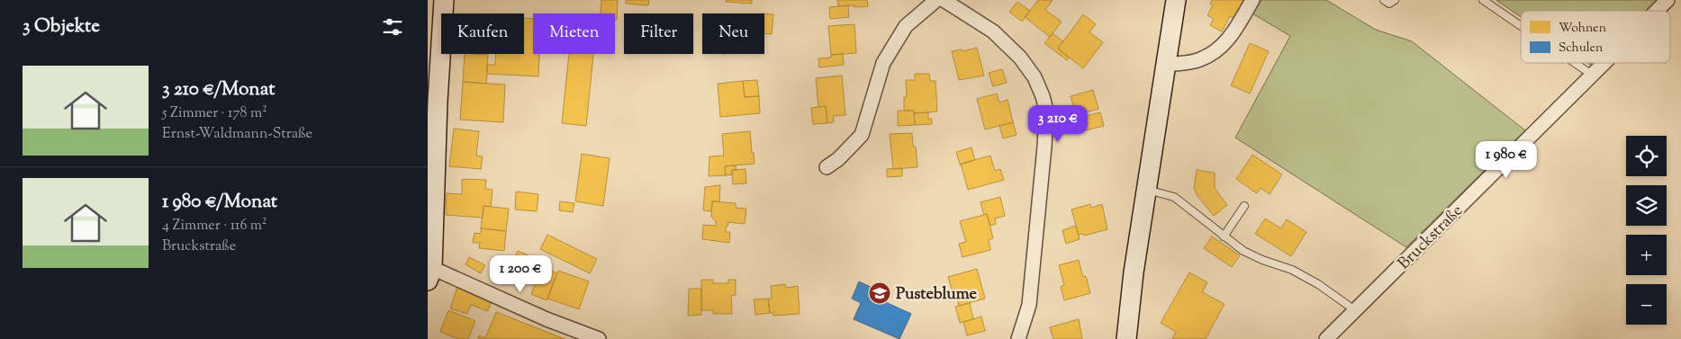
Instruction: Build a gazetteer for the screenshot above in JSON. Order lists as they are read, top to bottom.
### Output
{
  "streets": {
    "street": ["Bruckstraße"]
  },
  "places": {
    "school or university": ["Pusteblume"]
  },
  "legend": ["Wohnen", "Schulen"],
  "page": {
    "heading": "3 Objekte",
    "chip": [
      "Kaufen",
      "Mieten",
      "Filter",
      "Neu"
    ],
    "list": [
      {
        "name": "3 210 €/Monat",
        "note": "5 Zimmer · 178 m² · Ernst-Waldmann-Straße"
      },
      {
        "name": "1 980 €/Monat",
        "note": "4 Zimmer · 116 m² · Bruckstraße"
      }
    ],
    "price": ["3 210 €", "1 980 €", "1 200 €"],
    "map_buttons": ["+", "−"]
  }
}
